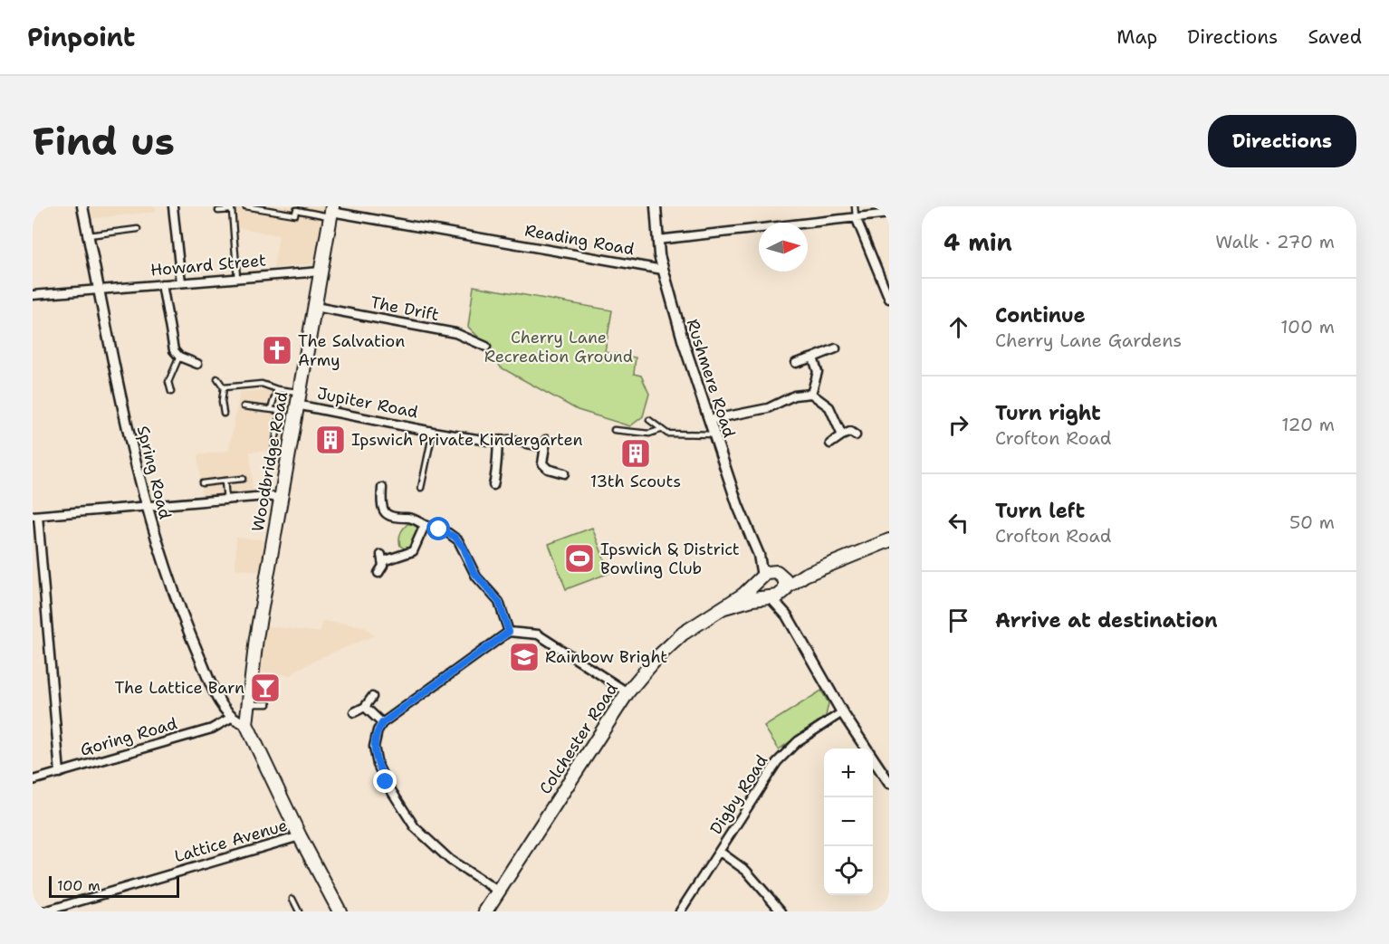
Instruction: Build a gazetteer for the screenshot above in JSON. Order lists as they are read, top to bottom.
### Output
{
  "streets": {
    "main road": ["Woodbridge Road", "Colchester Road"],
    "street": [
      "Reading Road",
      "Howard Street",
      "The Drift",
      "Rushmere Road",
      "Jupiter Road",
      "Spring Road",
      "Goring Road",
      "Digby Road",
      "Lattice Avenue"
    ]
  },
  "crossings": [
    ["Reading Road", "Rushmere Road"],
    ["Reading Road", "Woodbridge Road"],
    ["Howard Street", "Woodbridge Road"],
    ["Howard Street", "Spring Road"],
    ["The Drift", "Woodbridge Road"],
    ["Rushmere Road", "Colchester Road"],
    ["Jupiter Road", "Woodbridge Road"],
    ["Spring Road", "Goring Road"]
  ],
  "parks": ["Cherry Lane Recreation Ground"],
  "places": {
    "church": ["The Salvation Army"],
    "building": ["Ipswich Private Kindergarten", "13th Scouts"],
    "sports": ["Ipswich & District Bowling Club"],
    "school or university": ["Rainbow Bright"],
    "bar": ["The Lattice Barn"]
  },
  "scale_bar": "100 m",
  "north": "right",
  "page": {
    "header": "Pinpoint",
    "nav": ["Map", "Directions", "Saved"],
    "buttons": "Directions",
    "title": "Find us",
    "heading": ["4 min", "Walk · 270 m"],
    "list": [
      ["Continue", "Cherry Lane Gardens", "100 m"],
      ["Turn right", "Crofton Road", "120 m"],
      ["Turn left", "Crofton Road", "50 m"],
      "Arrive at destination"
    ],
    "map_buttons": ["+", "−"],
    "scale": "100 m"
  }
}
